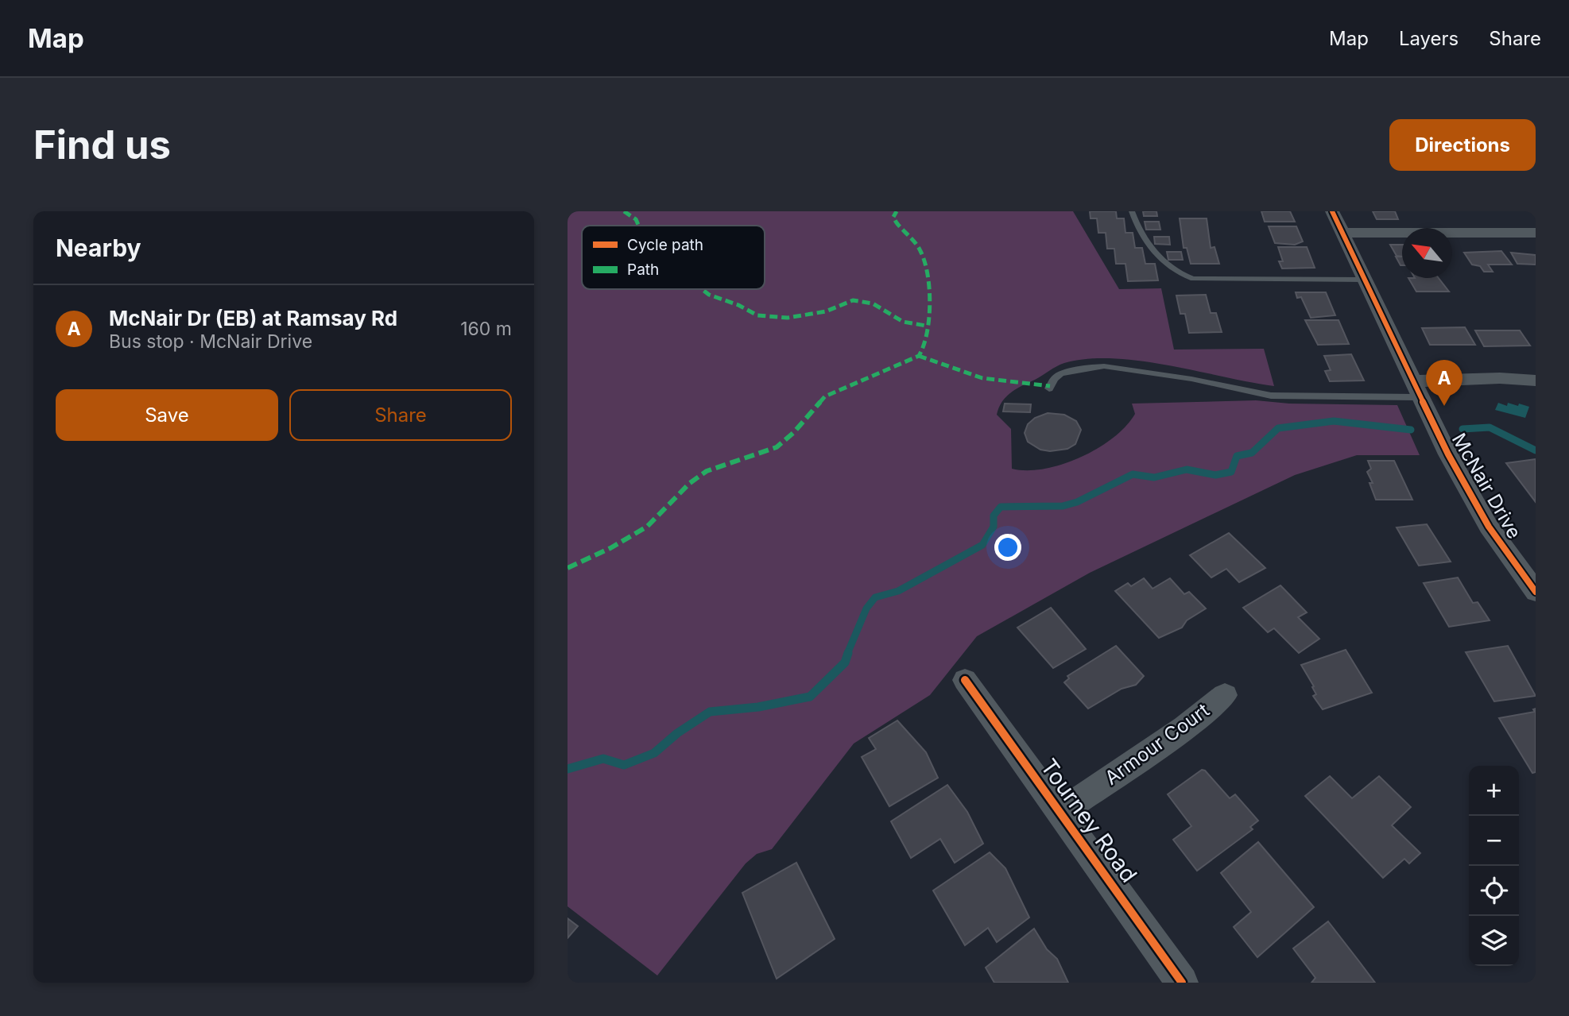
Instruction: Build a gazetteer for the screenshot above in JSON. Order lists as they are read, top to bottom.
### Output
{
  "streets": {
    "street": ["McNair Drive", "Armour Court", "Tourney Road"]
  },
  "crossings": [
    ["Armour Court", "Tourney Road"]
  ],
  "legend": ["Cycle path", "Path"],
  "north": "top left",
  "page": {
    "header": "Map",
    "nav": ["Map", "Layers", "Share"],
    "buttons": [
      "Directions",
      ["Save", "Share"]
    ],
    "title": "Find us",
    "heading": "Nearby",
    "list": [
      {
        "mark": "A",
        "name": "McNair Dr (EB) at Ramsay Rd",
        "note": "Bus stop · McNair Drive",
        "value": "160 m"
      }
    ],
    "pins": "A",
    "map_buttons": ["+", "−"]
  }
}
